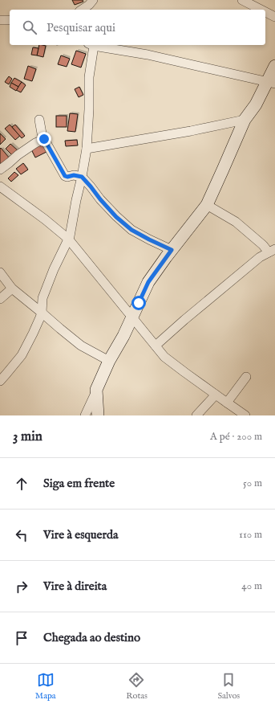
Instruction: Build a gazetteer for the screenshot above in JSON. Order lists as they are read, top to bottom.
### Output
{
  "page": {
    "search": "Pesquisar aqui",
    "heading": ["3 min", "A pé · 200 m"],
    "list": [
      ["Siga em frente", "50 m"],
      ["Vire à esquerda", "110 m"],
      ["Vire à direita", "40 m"],
      "Chegada ao destino"
    ],
    "nav": ["Mapa", "Rotas", "Salvos"]
  }
}
